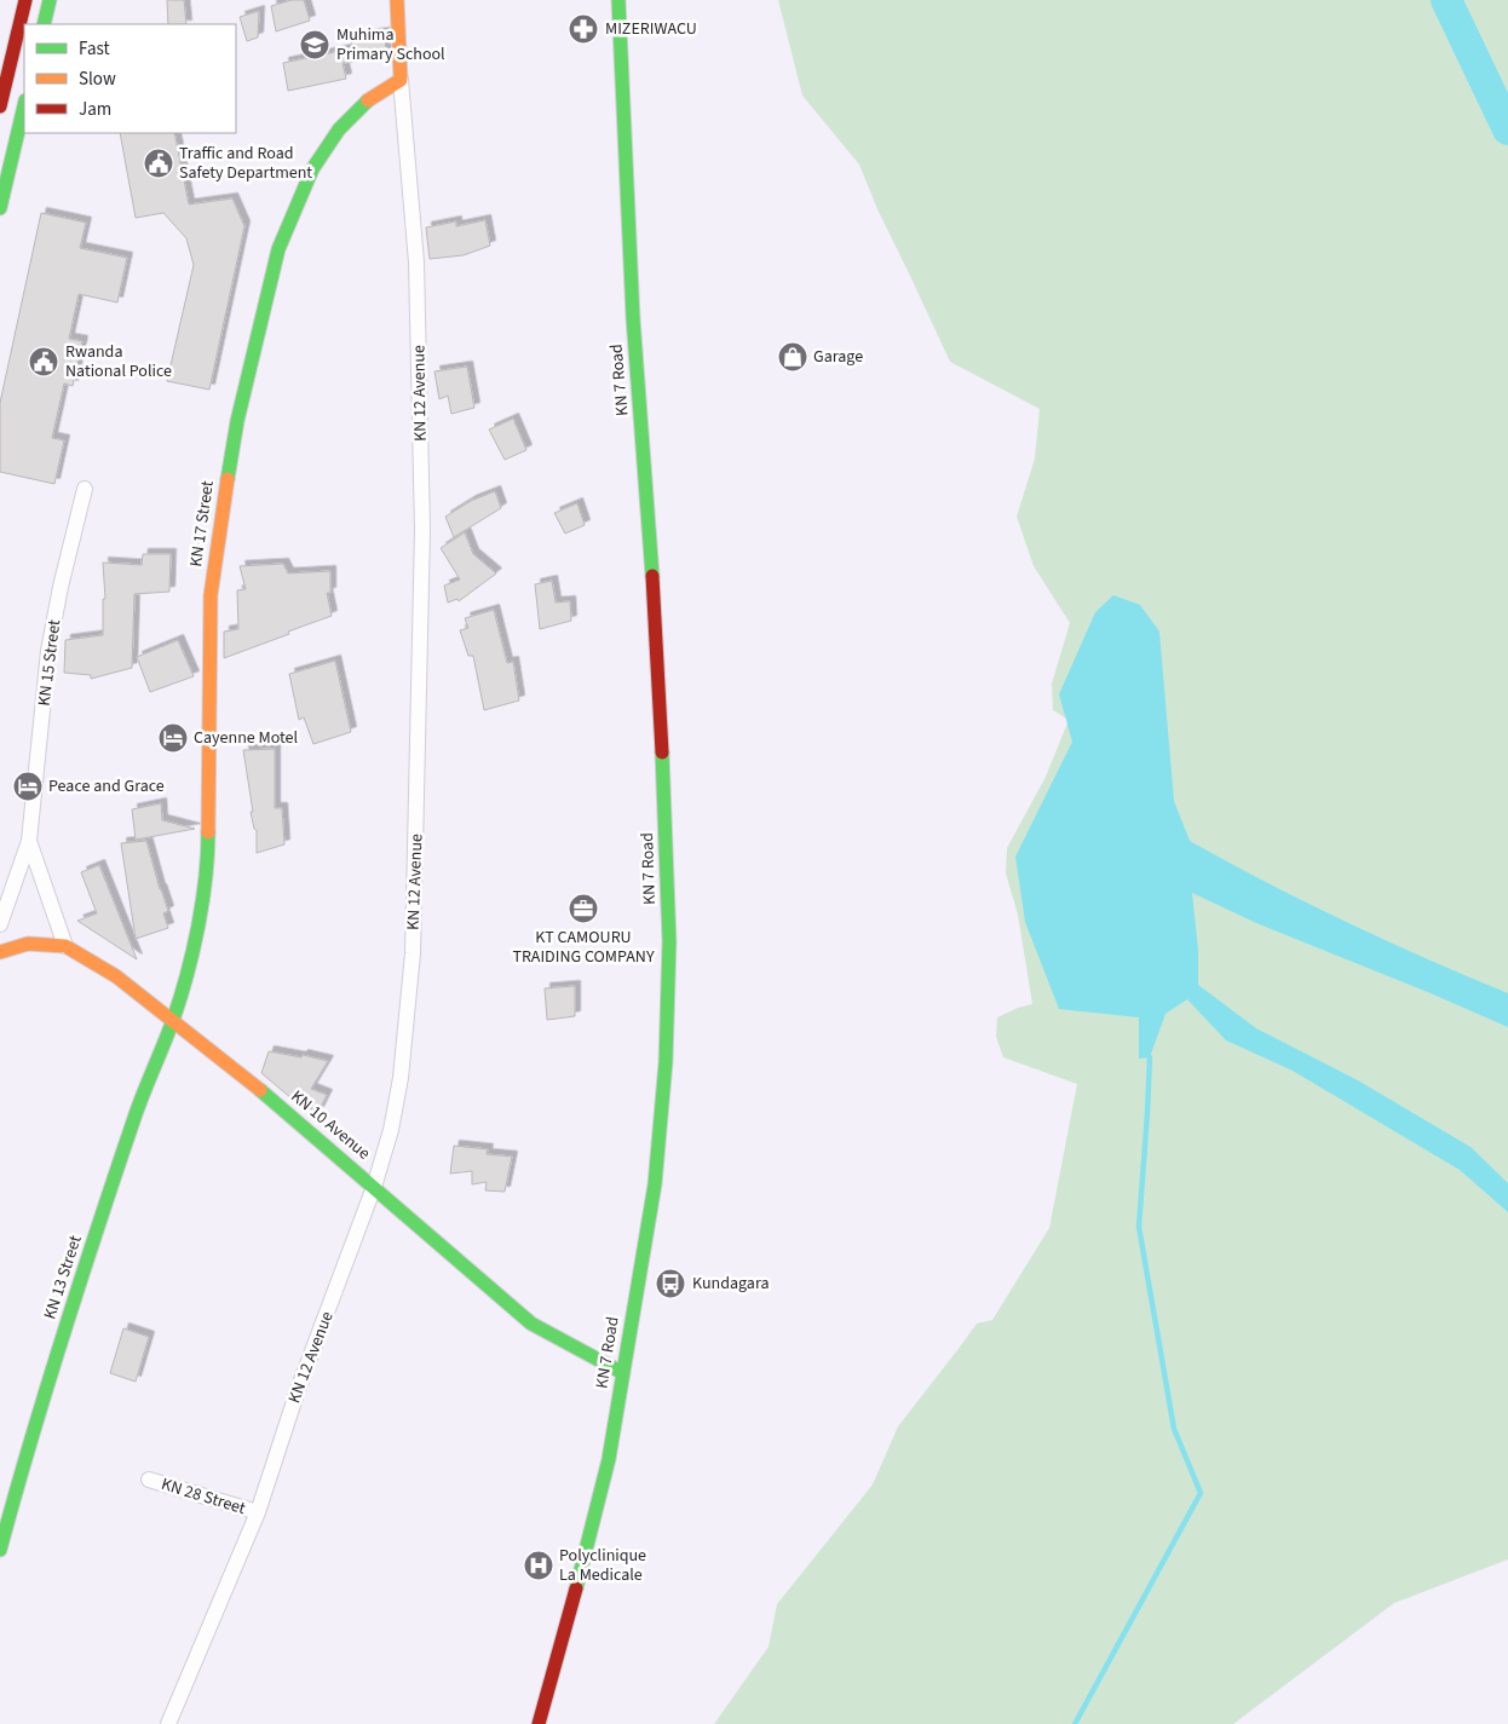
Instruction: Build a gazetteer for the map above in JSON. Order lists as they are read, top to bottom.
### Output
{
  "streets": {
    "main road": [
      "KN 7 Road",
      "KN 12 Avenue",
      "KN 17 Street",
      "KN 10 Avenue",
      "KN 13 Street"
    ],
    "street": ["KN 15 Street", "KN 28 Street"]
  },
  "crossings": [
    ["KN 7 Road", "KN 10 Avenue"],
    ["KN 12 Avenue", "KN 17 Street"],
    ["KN 12 Avenue", "KN 10 Avenue"],
    ["KN 12 Avenue", "KN 28 Street"],
    ["KN 17 Street", "KN 10 Avenue"],
    ["KN 17 Street", "KN 13 Street"],
    ["KN 15 Street", "KN 10 Avenue"],
    ["KN 10 Avenue", "KN 13 Street"]
  ],
  "places": {
    "pharmacy": ["MIZERIWACU"],
    "school or university": ["Muhima Primary School"],
    "public building": ["Traffic and Road Safety Department", "Rwanda National Police"],
    "shop": ["Garage"],
    "hotel": ["Cayenne Motel", "Peace and Grace"],
    "office": ["KT CAMOURU TRAIDING COMPANY"],
    "bus stop": ["Kundagara"],
    "hospital": ["Polyclinique La Medicale"]
  },
  "legend": ["Fast", "Slow", "Jam"]
}
